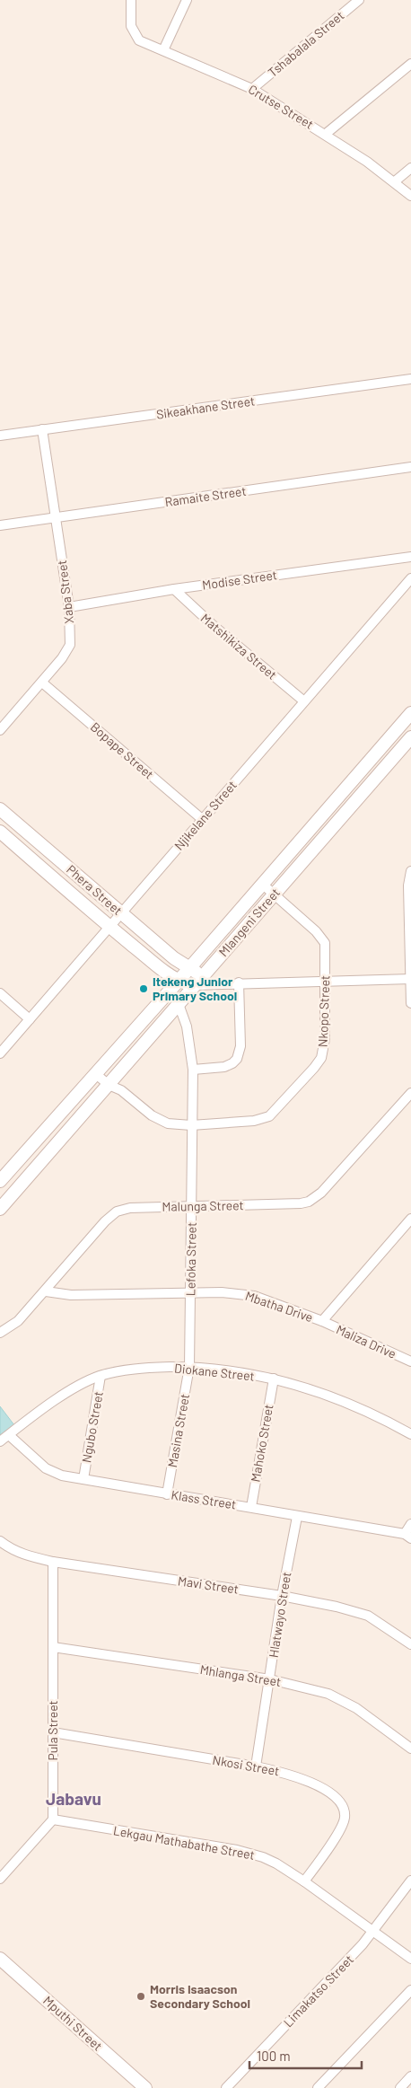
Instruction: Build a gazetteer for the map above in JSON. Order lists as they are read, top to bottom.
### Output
{
  "streets": {
    "street": [
      "Tshabalala Street",
      "Crutse Street",
      "Sikeakhane Street",
      "Ramaite Street",
      "Modise Street",
      "Xaba Street",
      "Matshikiza Street",
      "Bopape Street",
      "Njikelane Street",
      "Phera Street",
      "Mlangeni Street",
      "Nkopo Street",
      "Malunga Street",
      "Lefoka Street",
      "Mbatha Drive",
      "Maliza Drive",
      "Diokane Street",
      "Ngubo Street",
      "Masina Street",
      "Mahoko Street",
      "Klass Street",
      "Mavi Street",
      "Hlatwayo Street",
      "Mhlanga Street",
      "Pula Street",
      "Nkosi Street",
      "Lekgau Mathabathe Street",
      "Limakatso Street",
      "Mputhi Street"
    ]
  },
  "crossings": [
    ["Tshabalala Street", "Crutse Street"],
    ["Sikeakhane Street", "Xaba Street"],
    ["Ramaite Street", "Xaba Street"],
    ["Modise Street", "Xaba Street"],
    ["Modise Street", "Matshikiza Street"],
    ["Xaba Street", "Bopape Street"],
    ["Matshikiza Street", "Njikelane Street"],
    ["Bopape Street", "Njikelane Street"],
    ["Njikelane Street", "Phera Street"],
    ["Phera Street", "Mlangeni Street"],
    ["Mlangeni Street", "Nkopo Street"],
    ["Mlangeni Street", "Lefoka Street"],
    ["Nkopo Street", "Lefoka Street"],
    ["Malunga Street", "Lefoka Street"],
    ["Malunga Street", "Mbatha Drive"],
    ["Lefoka Street", "Mbatha Drive"],
    ["Lefoka Street", "Diokane Street"],
    ["Lefoka Street", "Masina Street"],
    ["Mbatha Drive", "Maliza Drive"],
    ["Diokane Street", "Ngubo Street"],
    ["Diokane Street", "Masina Street"],
    ["Diokane Street", "Mahoko Street"],
    ["Diokane Street", "Klass Street"],
    ["Ngubo Street", "Klass Street"],
    ["Masina Street", "Klass Street"],
    ["Mahoko Street", "Klass Street"],
    ["Klass Street", "Hlatwayo Street"],
    ["Mavi Street", "Hlatwayo Street"],
    ["Mavi Street", "Pula Street"],
    ["Hlatwayo Street", "Mhlanga Street"],
    ["Hlatwayo Street", "Nkosi Street"],
    ["Mhlanga Street", "Pula Street"],
    ["Pula Street", "Nkosi Street"],
    ["Pula Street", "Lekgau Mathabathe Street"],
    ["Nkosi Street", "Lekgau Mathabathe Street"],
    ["Lekgau Mathabathe Street", "Limakatso Street"]
  ],
  "districts": ["Jabavu"],
  "places": ["Itekeng Junior Primary School", "Morris Isaacson Secondary School"],
  "scale_bar": "100 m"
}
